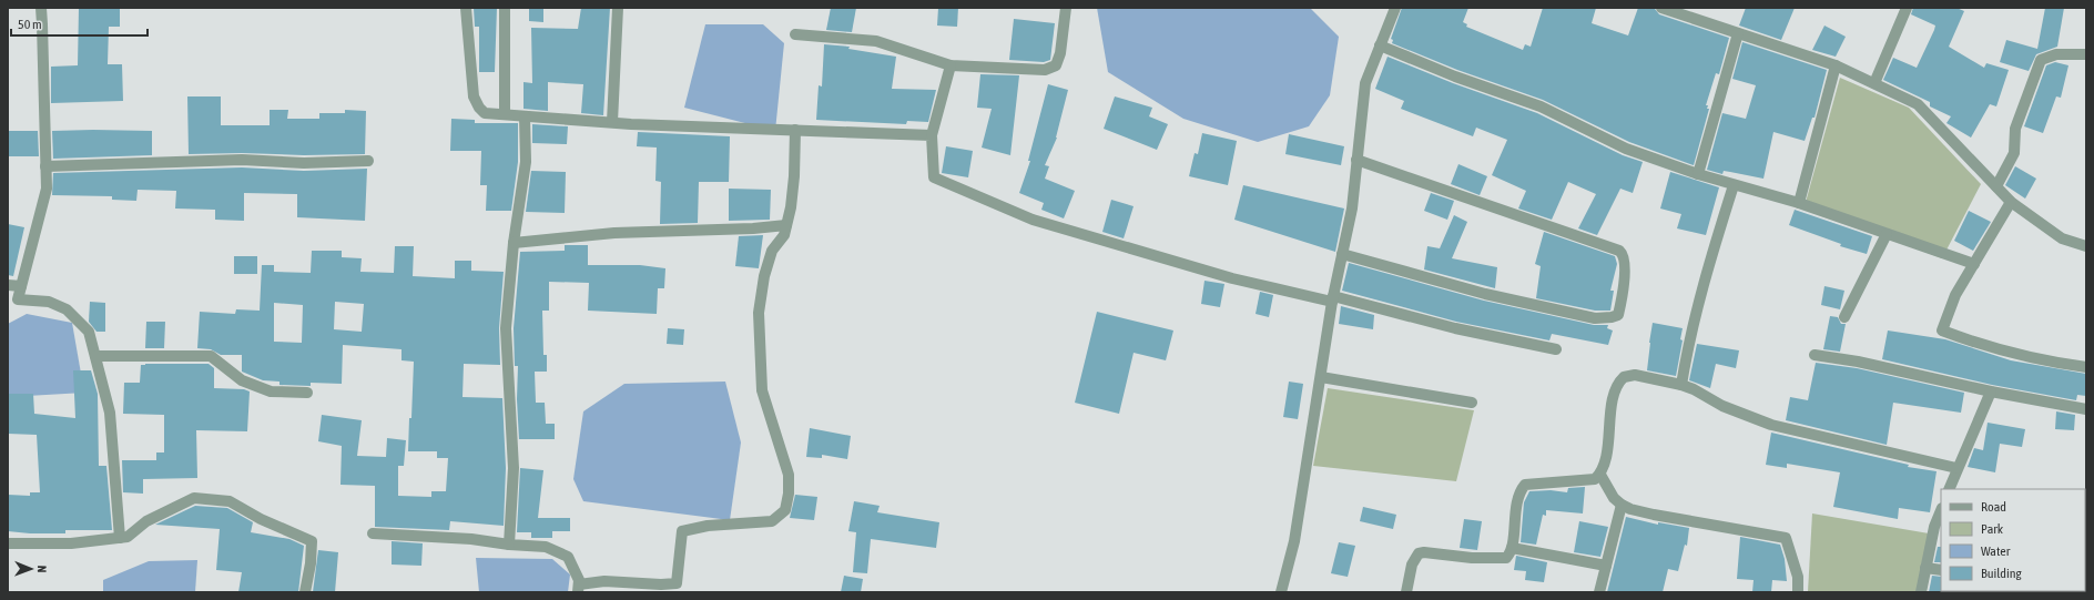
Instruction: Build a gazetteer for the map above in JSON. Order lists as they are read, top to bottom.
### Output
{
  "legend": [
    "Road",
    "Park",
    "Water",
    "Building"
  ],
  "scale_bar": "50 m",
  "north": "right"
}
